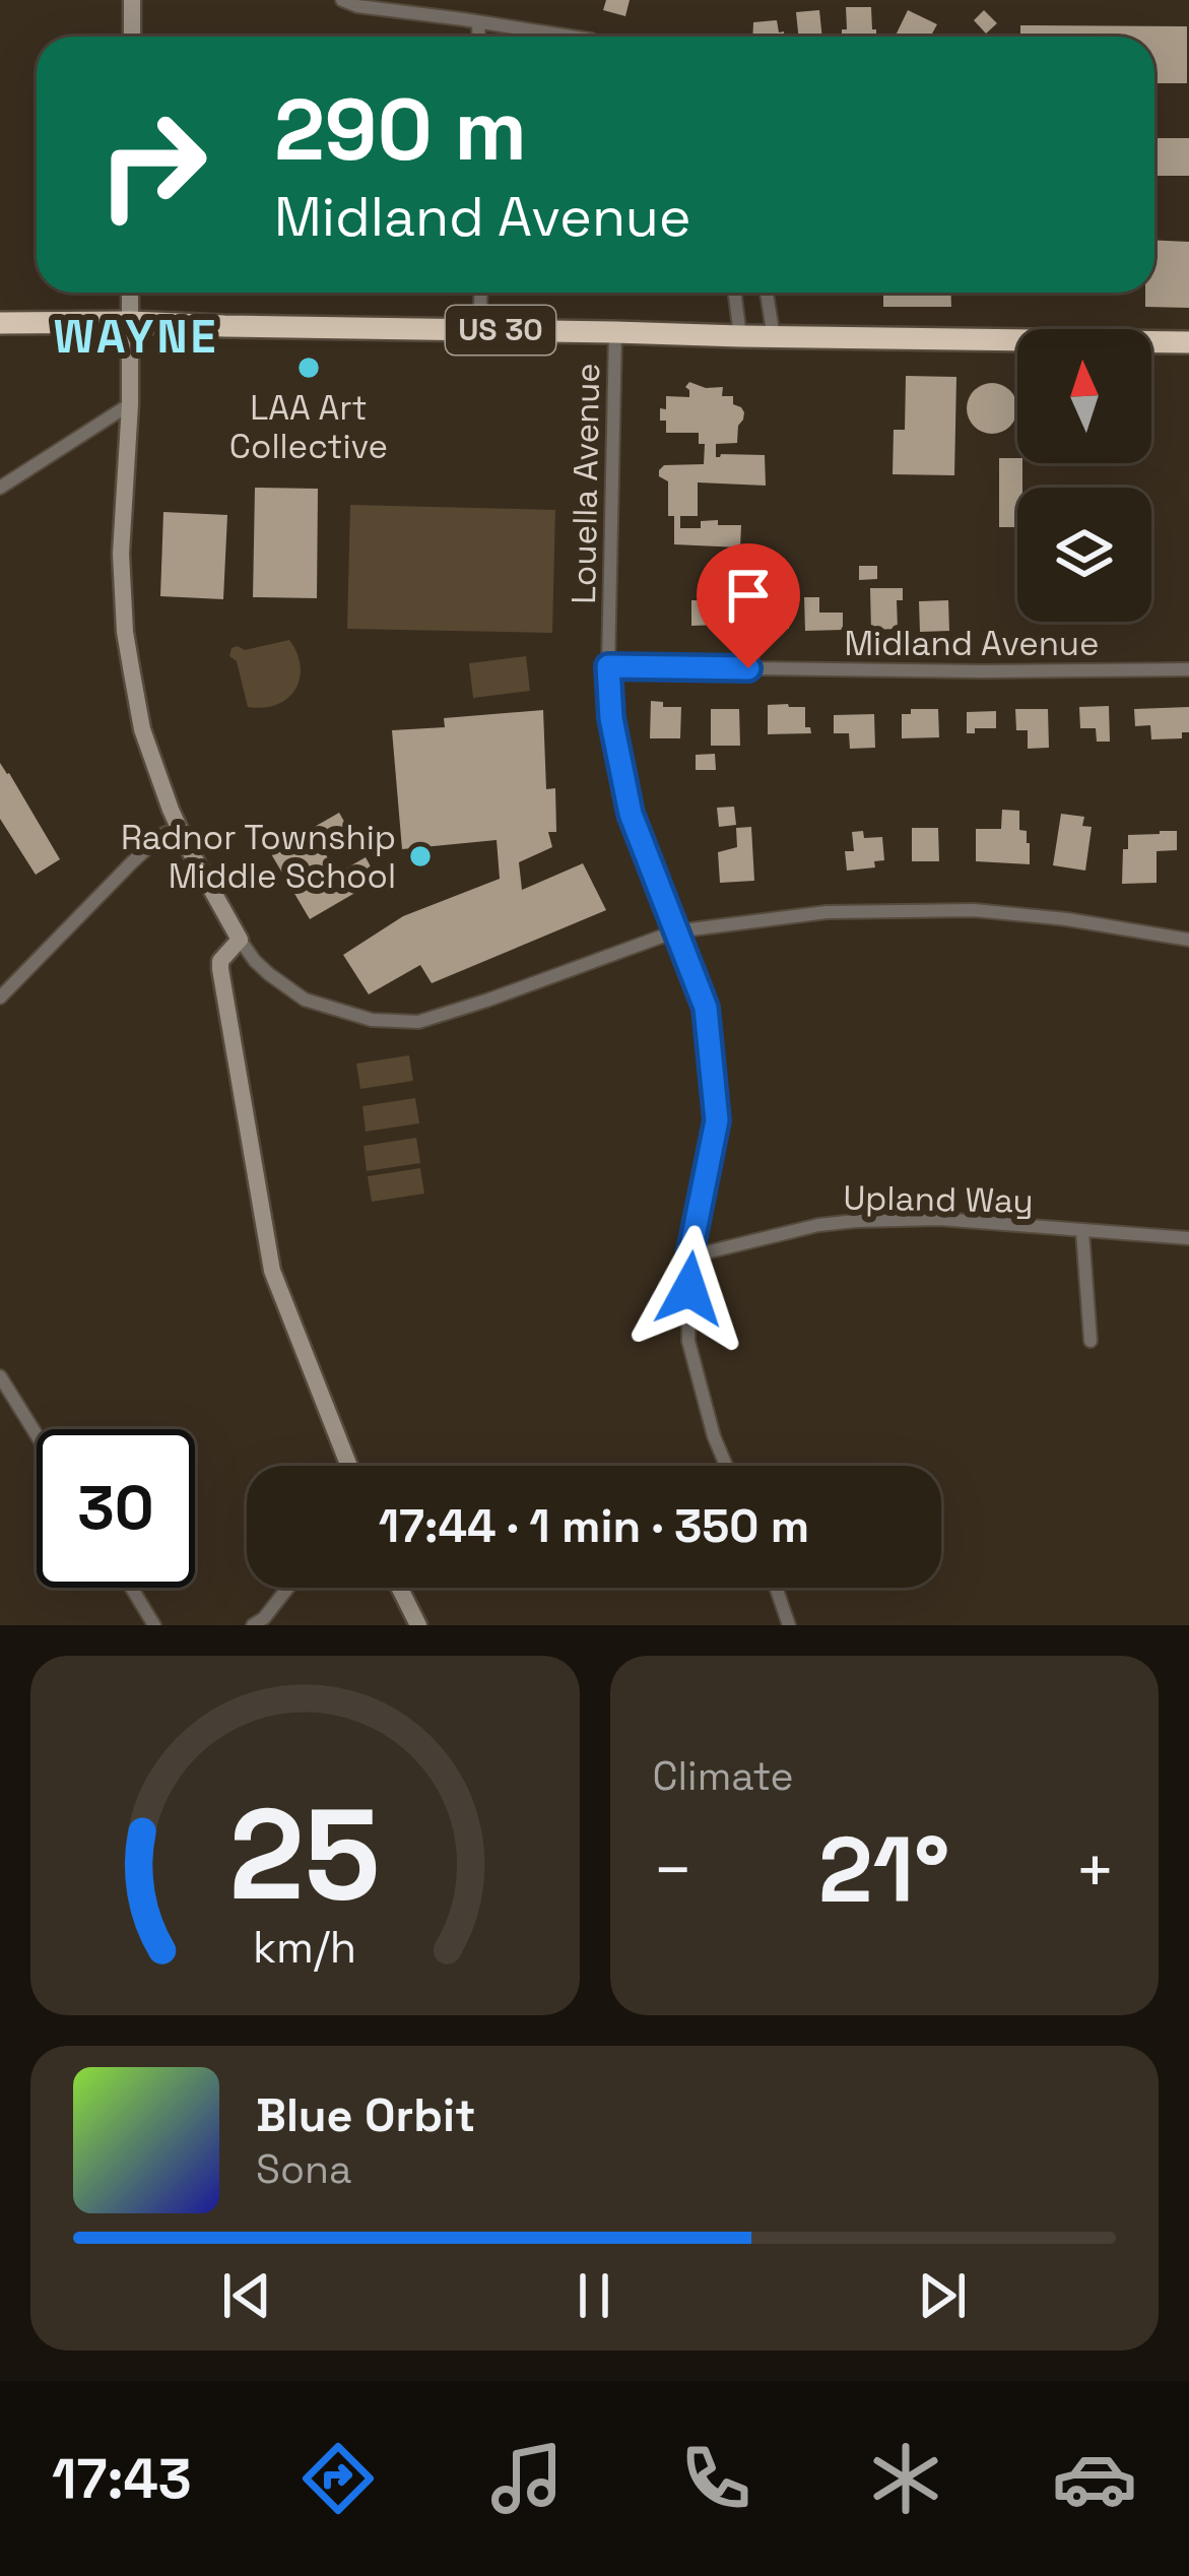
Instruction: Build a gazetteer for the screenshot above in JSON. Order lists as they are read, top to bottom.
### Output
{
  "streets": {
    "highway": ["US 30"],
    "street": ["Louella Avenue", "Midland Avenue", "Upland Way"]
  },
  "crossings": [
    ["US 30", "Louella Avenue"],
    ["Louella Avenue", "Midland Avenue"],
    ["Louella Avenue", "Upland Way"]
  ],
  "districts": ["WAYNE"],
  "places": ["LAA Art Collective", "Radnor Township Middle School"],
  "north": "top",
  "page": {
    "turn": ["290 m", "Midland Avenue"],
    "limit": "30",
    "trip": "17:44 · 1 min · 350 m",
    "tile": "Climate",
    "heat": ["−", "21°", "+"],
    "song": ["Blue Orbit", "Sona"],
    "tabs": "17:43",
    "gauge": ["25", "km/h"]
  }
}
